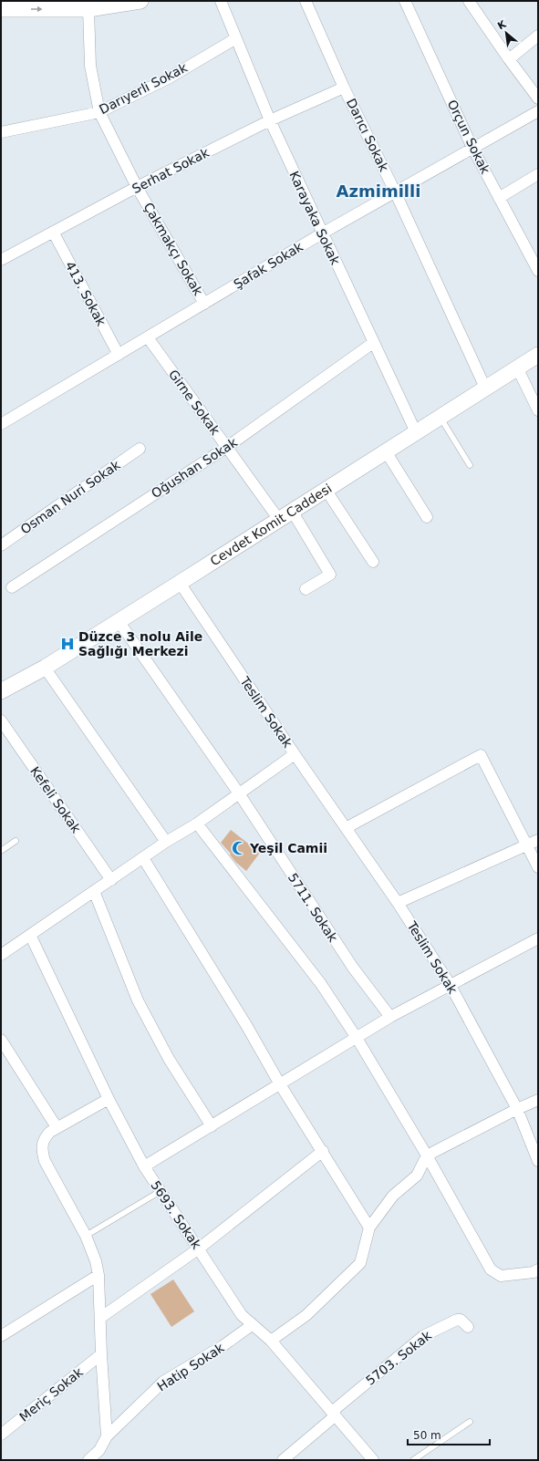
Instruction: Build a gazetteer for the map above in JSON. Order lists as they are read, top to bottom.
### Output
{
  "streets": {
    "street": [
      "Darıyerli Sokak",
      "Darıcı Sokak",
      "Orçun Sokak",
      "Serhat Sokak",
      "Karayaka Sokak",
      "Çakmakçı Sokak",
      "Şafak Sokak",
      "413. Sokak",
      "Girne Sokak",
      "Oğushan Sokak",
      "Osman Nuri Sokak",
      "Cevdet Komit Caddesi",
      "Teslim Sokak",
      "Kefeli Sokak",
      "5711. Sokak",
      "5693. Sokak",
      "5703. Sokak",
      "Hatip Sokak",
      "Meriç Sokak"
    ]
  },
  "crossings": [
    ["Darıyerli Sokak", "Karayaka Sokak"],
    ["Darıyerli Sokak", "Çakmakçı Sokak"],
    ["Darıcı Sokak", "Serhat Sokak"],
    ["Darıcı Sokak", "Şafak Sokak"],
    ["Darıcı Sokak", "Cevdet Komit Caddesi"],
    ["Orçun Sokak", "Şafak Sokak"],
    ["Serhat Sokak", "Karayaka Sokak"],
    ["Serhat Sokak", "Çakmakçı Sokak"],
    ["Serhat Sokak", "413. Sokak"],
    ["Karayaka Sokak", "Şafak Sokak"],
    ["Karayaka Sokak", "Oğushan Sokak"],
    ["Karayaka Sokak", "Cevdet Komit Caddesi"],
    ["Çakmakçı Sokak", "Şafak Sokak"],
    ["Şafak Sokak", "413. Sokak"],
    ["Şafak Sokak", "Girne Sokak"],
    ["Girne Sokak", "Oğushan Sokak"],
    ["Girne Sokak", "Cevdet Komit Caddesi"],
    ["Cevdet Komit Caddesi", "Teslim Sokak"],
    ["Cevdet Komit Caddesi", "5711. Sokak"],
    ["5693. Sokak", "5703. Sokak"],
    ["5693. Sokak", "Hatip Sokak"]
  ],
  "districts": ["Azmimilli"],
  "places": {
    "hospital": ["Düzce 3 nolu Aile Sağlığı Merkezi"],
    "mosque": ["Yeşil Camii"]
  },
  "scale_bar": "50 m",
  "north": "top left"
}
